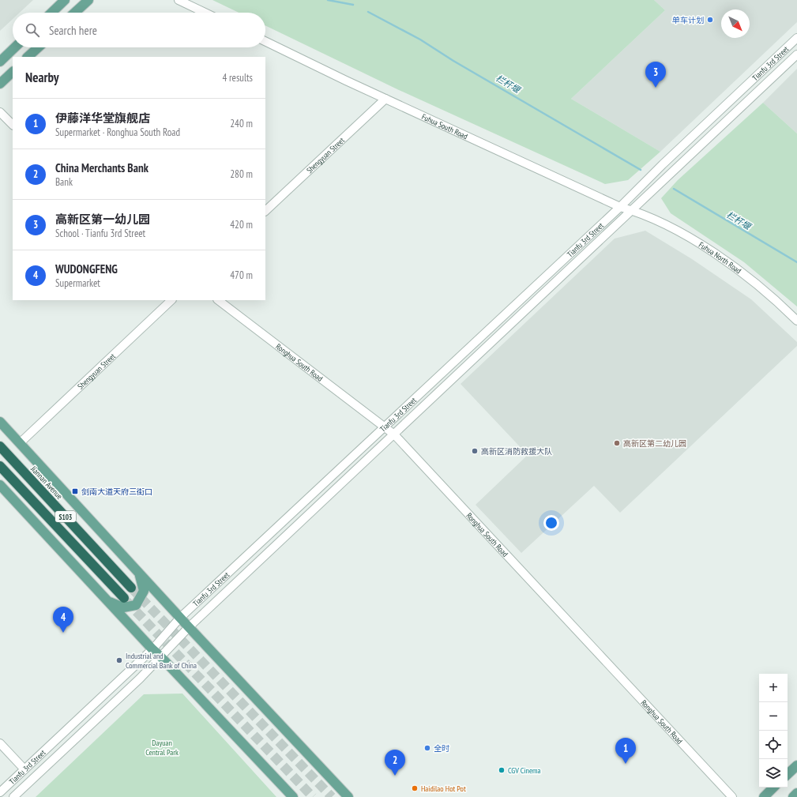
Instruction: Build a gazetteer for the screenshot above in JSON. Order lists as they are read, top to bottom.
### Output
{
  "streets": {
    "highway": ["Jiannan Avenue", "S103"],
    "street": [
      "Tianfu 3rd Street",
      "Fuhua South Road",
      "Shengyuan Street",
      "Fuhua North Road",
      "Ronghua South Road"
    ]
  },
  "crossings": [
    ["Tianfu 3rd Street", "Fuhua South Road"],
    ["Tianfu 3rd Street", "Fuhua North Road"],
    ["Tianfu 3rd Street", "Ronghua South Road"],
    ["Fuhua South Road", "Shengyuan Street"],
    ["Fuhua South Road", "Fuhua North Road"]
  ],
  "water": ["栏杆堰"],
  "parks": ["Dayuan Central Park"],
  "places": {
    "other": [
      "单车计划",
      "高新区第二幼儿园",
      "高新区消防救援大队",
      "Industrial and Commercial Bank of China",
      "全时",
      "CGV Cinema",
      "Haidilao Hot Pot"
    ],
    "transit": ["剑南大道天府三街口"]
  },
  "north": "bottom right",
  "page": {
    "search": "Search here",
    "heading": ["Nearby", "4 results"],
    "pins": [
      "3",
      "4",
      "1",
      "2"
    ],
    "list": [
      {
        "mark": "1",
        "name": "伊藤洋华堂旗舰店",
        "note": "Supermarket · Ronghua South Road",
        "value": "240 m"
      },
      {
        "mark": "2",
        "name": "China Merchants Bank",
        "note": "Bank",
        "value": "280 m"
      },
      {
        "mark": "3",
        "name": "高新区第一幼儿园",
        "note": "School · Tianfu 3rd Street",
        "value": "420 m"
      },
      {
        "mark": "4",
        "name": "WUDONGFENG",
        "note": "Supermarket",
        "value": "470 m"
      }
    ],
    "map_buttons": ["+", "−"]
  }
}
